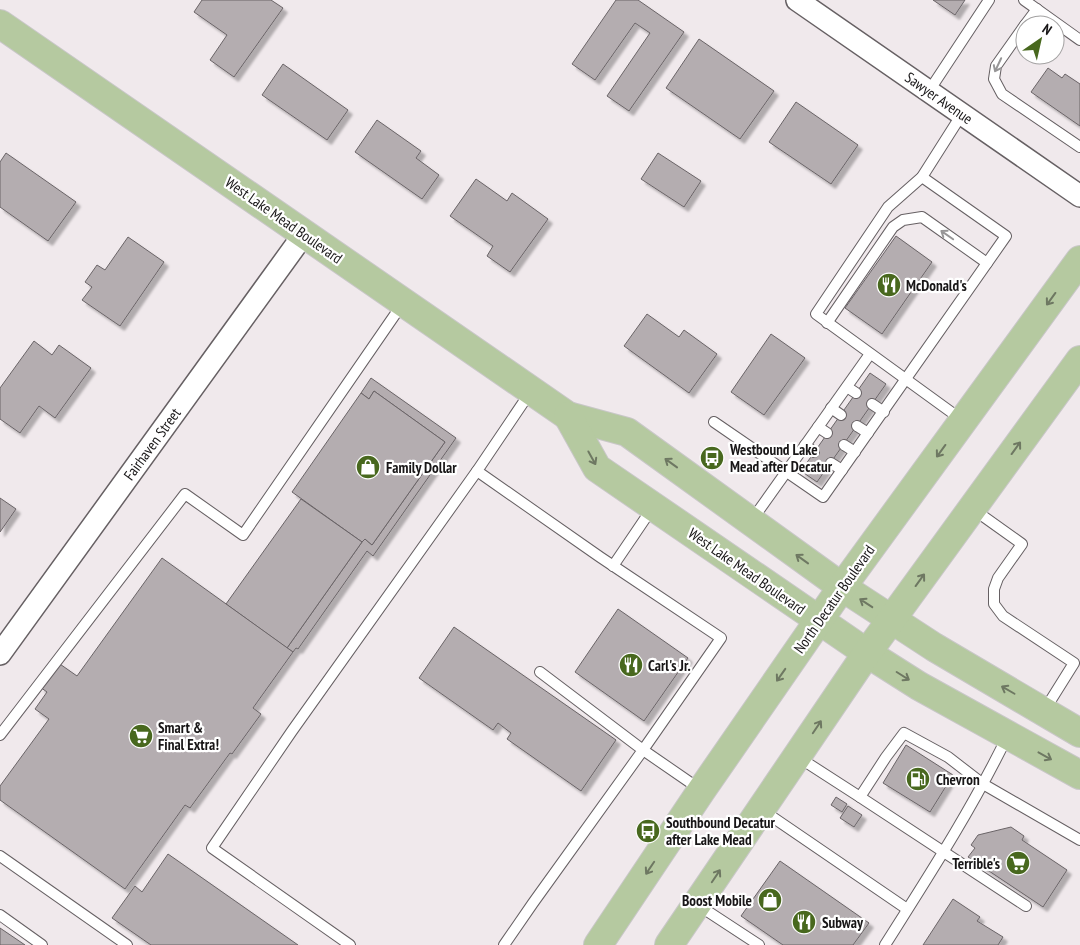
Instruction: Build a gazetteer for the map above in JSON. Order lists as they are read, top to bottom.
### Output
{
  "streets": {
    "main road": ["West Lake Mead Boulevard", "North Decatur Boulevard"],
    "street": ["Sawyer Avenue", "Fairhaven Street"]
  },
  "crossings": [
    ["West Lake Mead Boulevard", "Fairhaven Street"],
    ["West Lake Mead Boulevard", "North Decatur Boulevard"]
  ],
  "places": {
    "restaurant": ["McDonald's", "Carl's Jr.", "Subway"],
    "bus stop": ["Westbound Lake Mead after Decatur", "Southbound Decatur after Lake Mead"],
    "shop": ["Family Dollar", "Boost Mobile"],
    "supermarket": ["Smart & Final Extra!", "Terrible's"],
    "fuel station": ["Chevron"]
  },
  "north": "top right"
}
